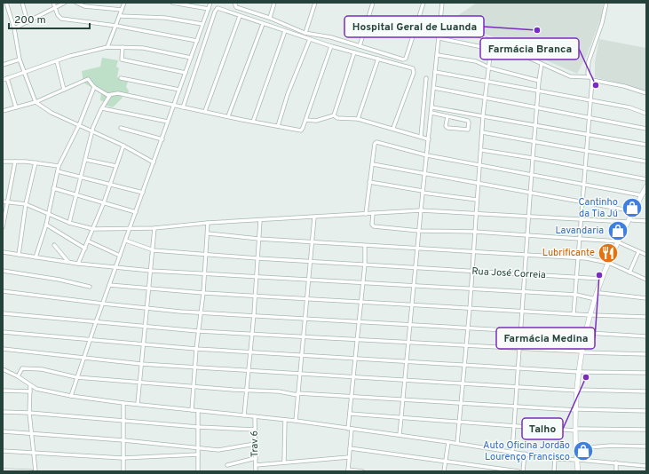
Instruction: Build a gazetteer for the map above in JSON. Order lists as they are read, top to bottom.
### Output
{
  "streets": {
    "street": ["Rua José Correia", "Trav 6"]
  },
  "places": {
    "other": [
      "Hospital Geral de Luanda",
      "Farmácia Branca",
      "Farmácia Medina",
      "Talho"
    ],
    "shop": ["Cantinho da Tia Jú", "Lavandaria", "Auto Oficina Jordão Lourenço Francisco"],
    "restaurant": ["Lubrificante"]
  },
  "scale_bar": "200 m"
}
